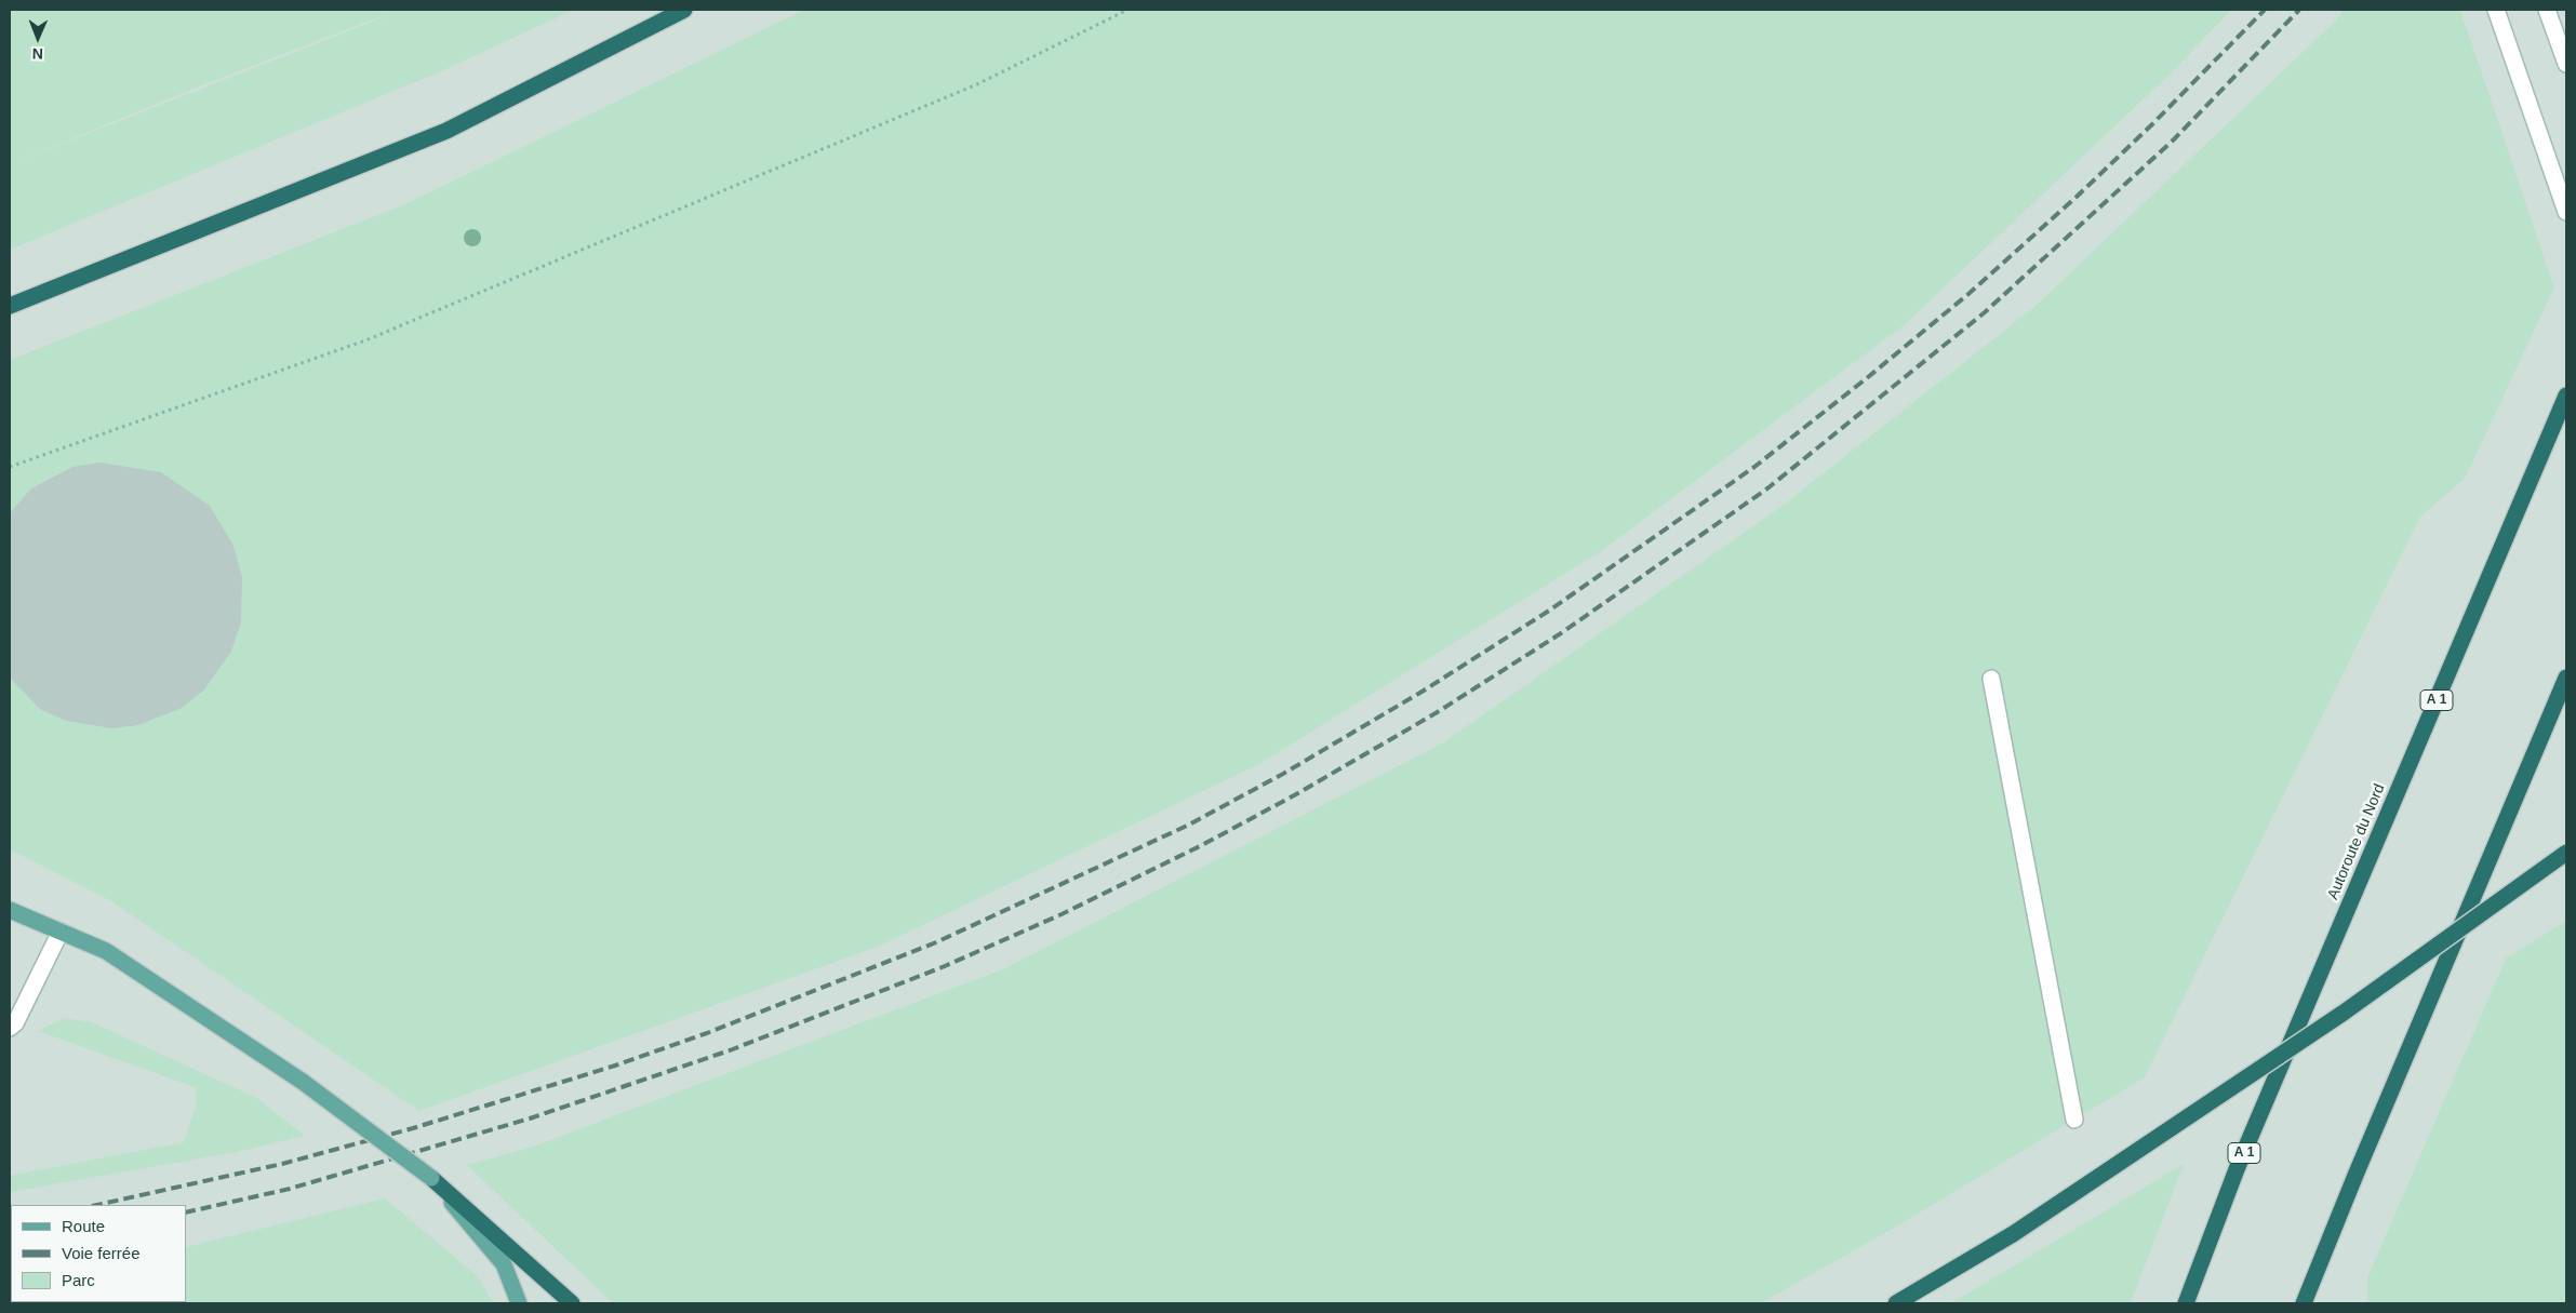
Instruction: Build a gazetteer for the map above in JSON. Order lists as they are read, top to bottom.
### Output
{
  "streets": {
    "highway": ["A 1", "Autoroute du Nord"]
  },
  "legend": ["Route", "Voie ferrée", "Parc"],
  "north": "bottom"
}
